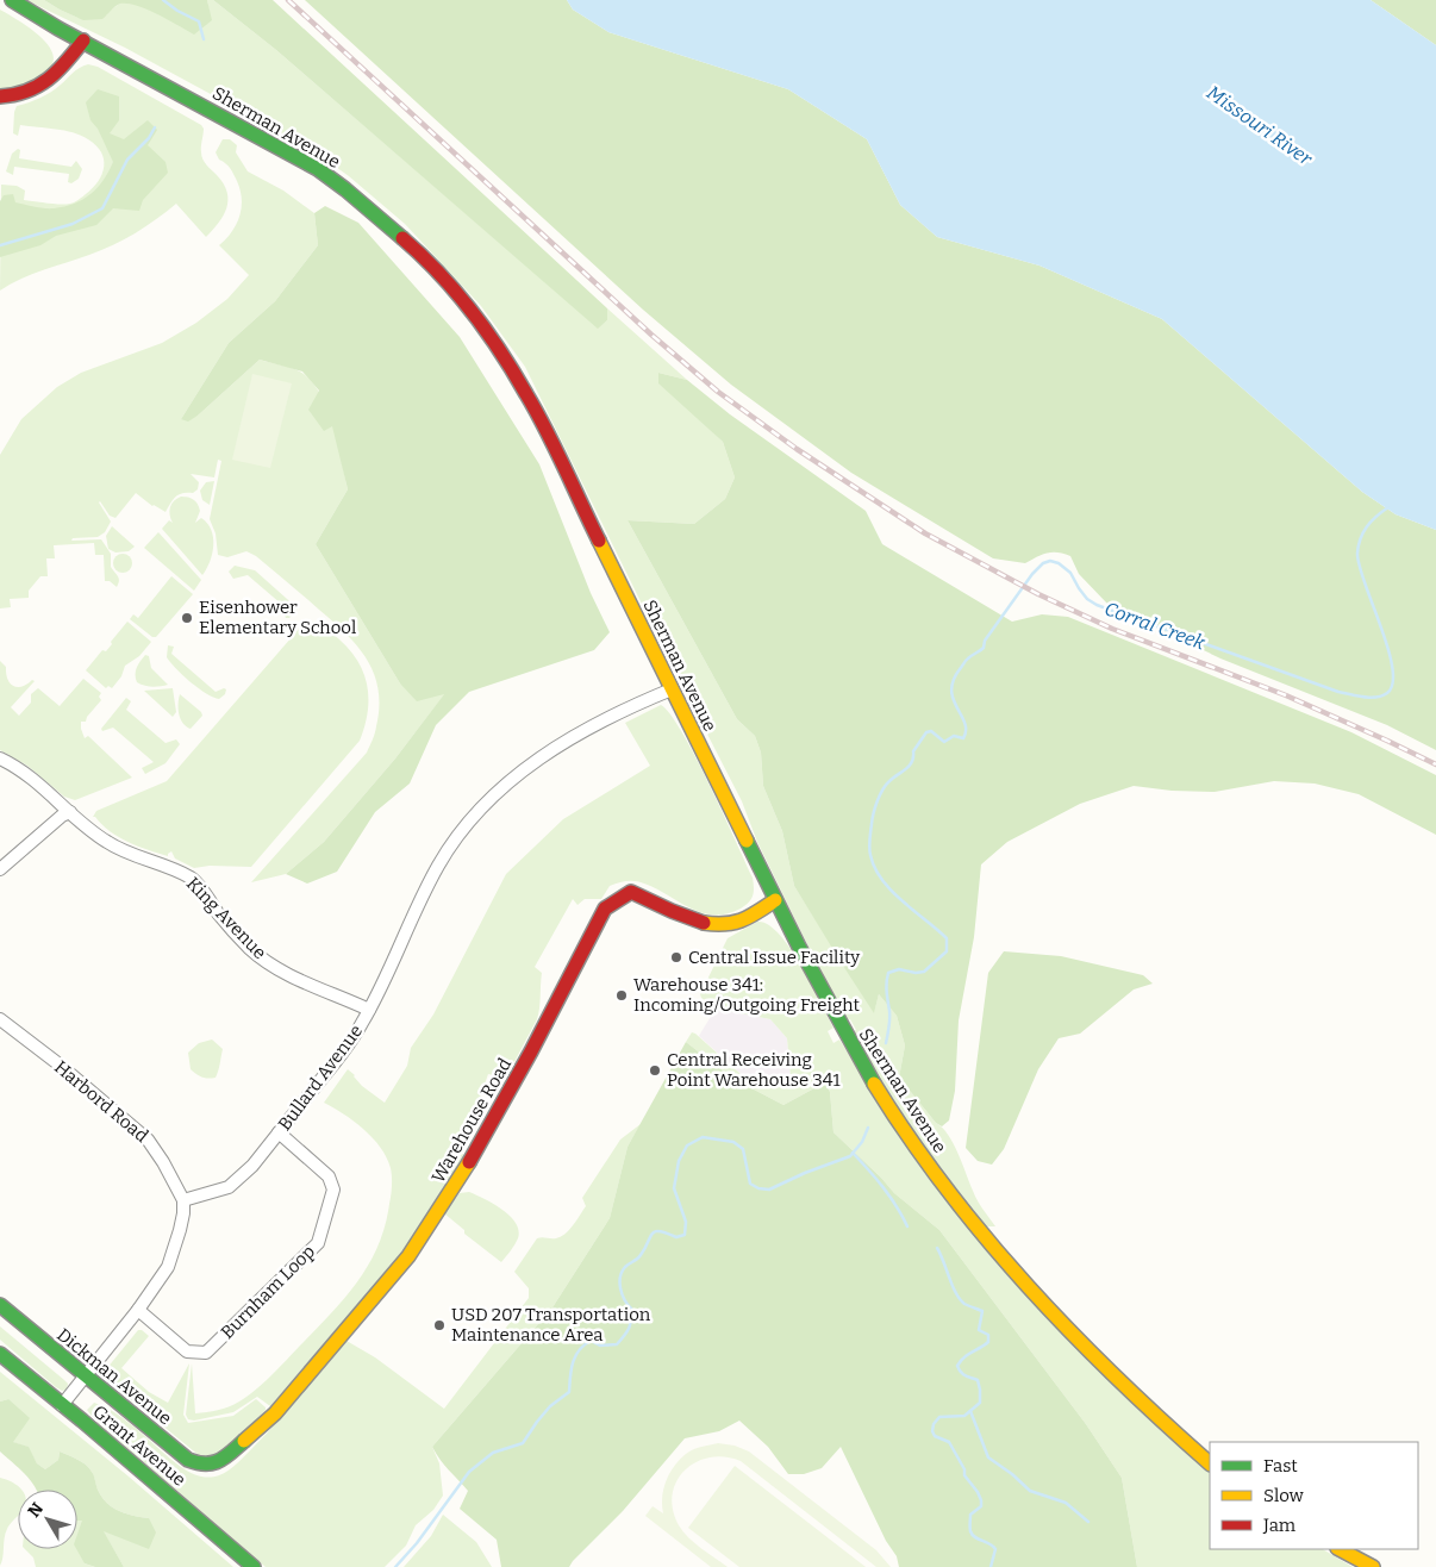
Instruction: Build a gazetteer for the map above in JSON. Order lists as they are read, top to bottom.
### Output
{
  "streets": {
    "street": [
      "Sherman Avenue",
      "King Avenue",
      "Bullard Avenue",
      "Harbord Road",
      "Warehouse Road",
      "Burnham Loop",
      "Dickman Avenue",
      "Grant Avenue"
    ]
  },
  "crossings": [
    ["Sherman Avenue", "Bullard Avenue"],
    ["Sherman Avenue", "Warehouse Road"],
    ["King Avenue", "Bullard Avenue"],
    ["Bullard Avenue", "Harbord Road"],
    ["Bullard Avenue", "Burnham Loop"],
    ["Warehouse Road", "Dickman Avenue"]
  ],
  "water": ["Missouri River", "Corral Creek"],
  "places": [
    "Eisenhower Elementary School",
    "Central Issue Facility",
    "Warehouse 341: Incoming/Outgoing Freight",
    "Central Receiving Point Warehouse 341",
    "USD 207 Transportation Maintenance Area"
  ],
  "legend": ["Fast", "Slow", "Jam"],
  "north": "top left"
}
